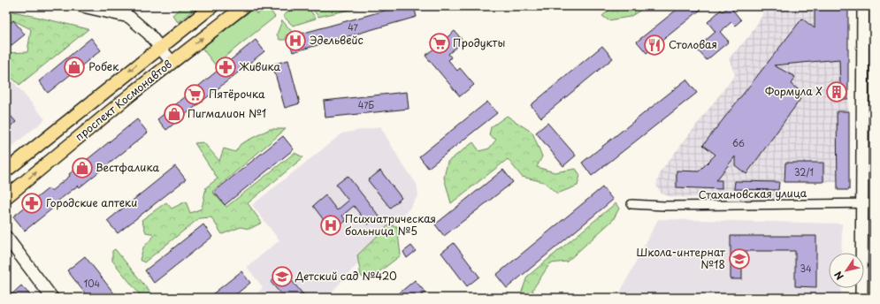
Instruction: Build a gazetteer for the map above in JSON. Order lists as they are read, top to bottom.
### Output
{
  "streets": {
    "main road": ["проспект Космонавтов"],
    "street": ["Стахановская улица"]
  },
  "places": {
    "hospital": ["Эдельвейс", "Психиатрическая больница №5"],
    "supermarket": ["Продукты", "Пятёрочка"],
    "restaurant": ["Столовая"],
    "shop": ["Робек", "Пигмалион №1", "Вестфалика"],
    "pharmacy": ["Живика", "Городские аптеки"],
    "building": ["Формула X"],
    "school or university": ["Школа-интернат №18", "Детский сад №420"]
  },
  "house_numbers": [
    "47",
    "47Б",
    "66",
    "32/1",
    "34",
    "104"
  ],
  "north": "bottom left"
}
